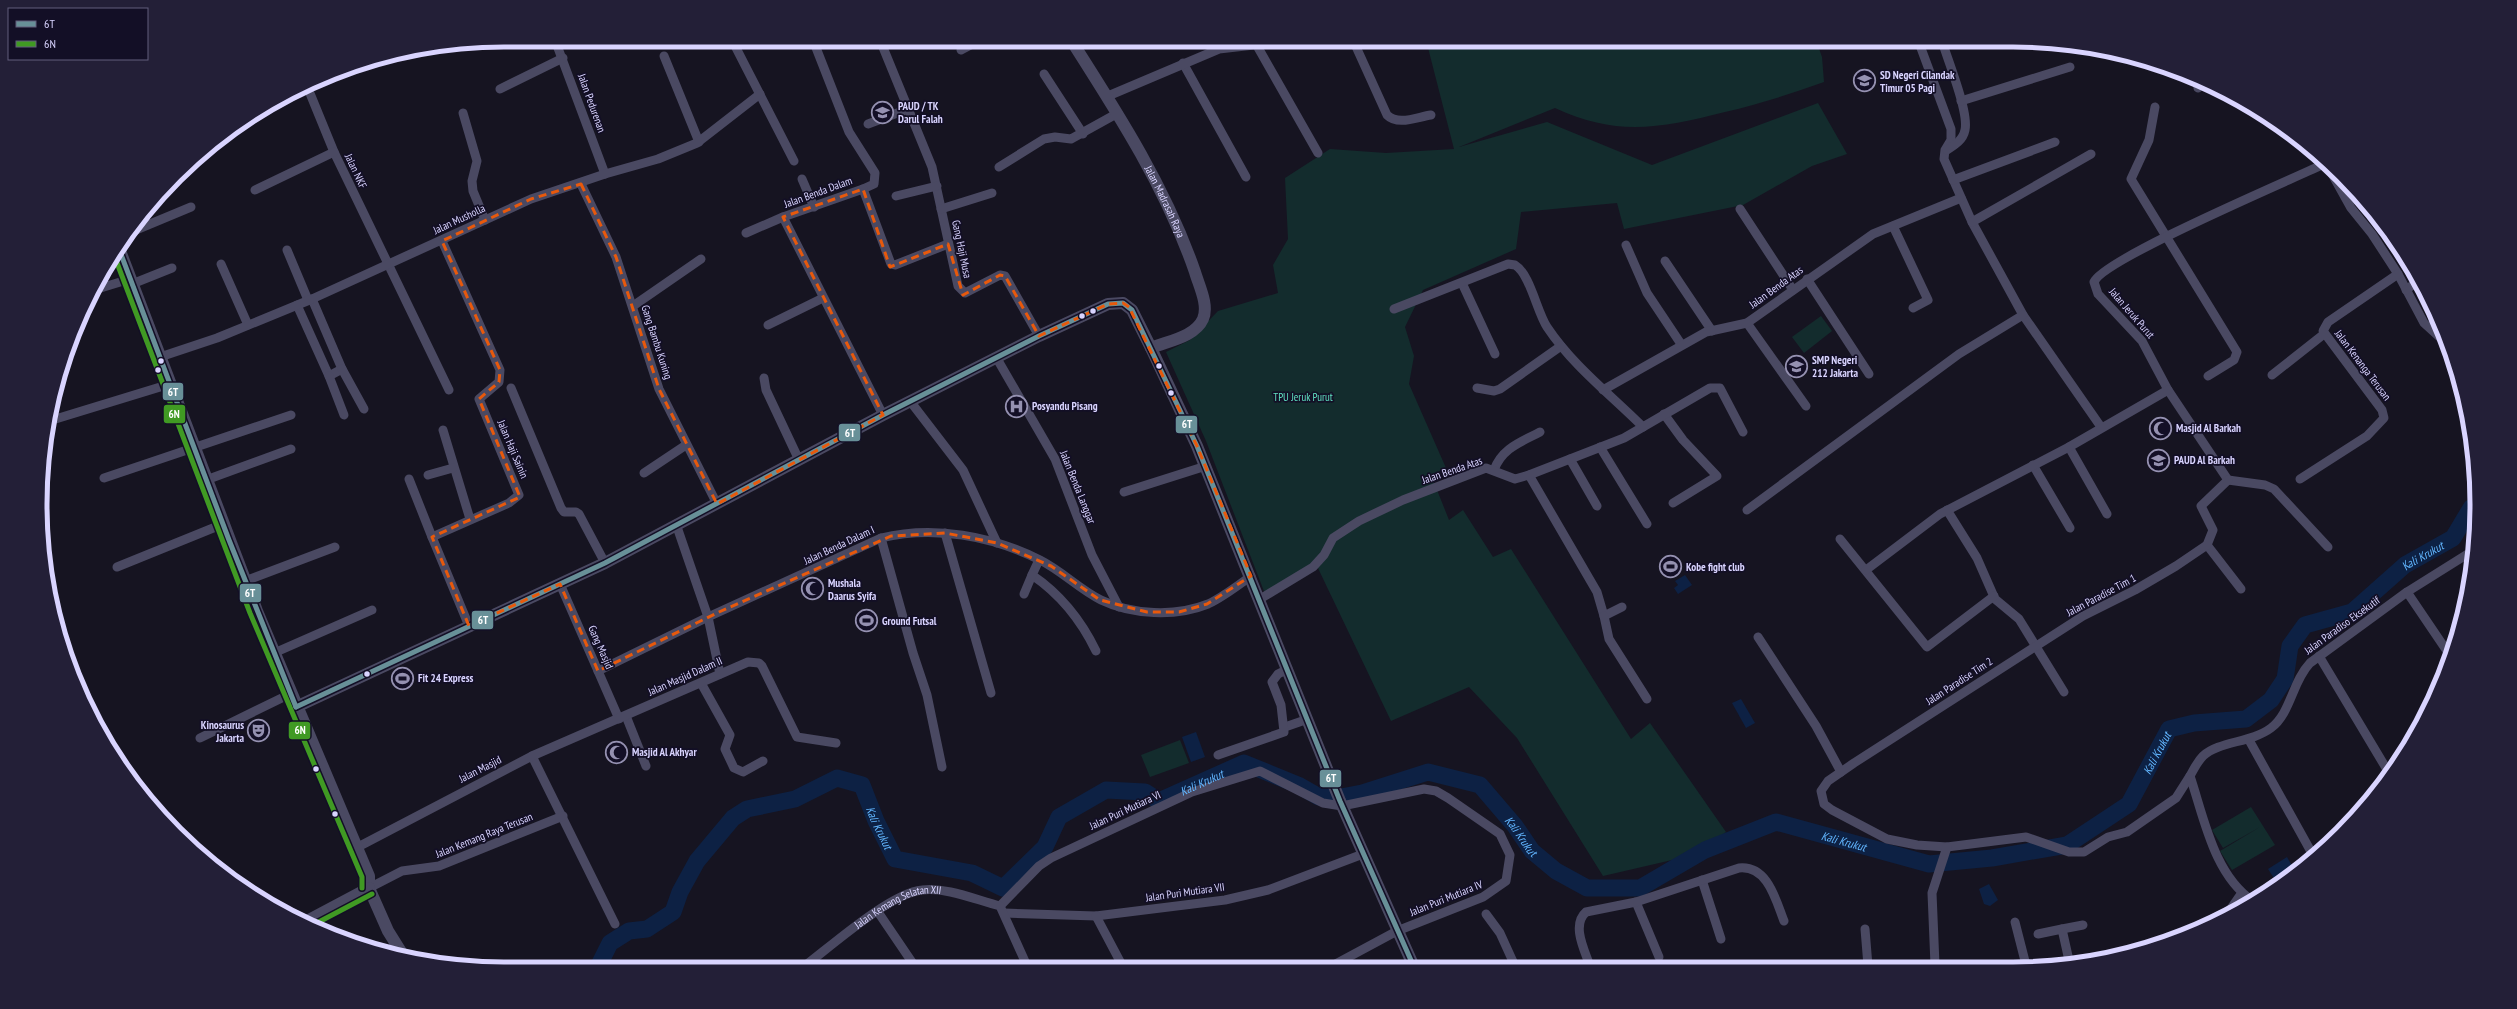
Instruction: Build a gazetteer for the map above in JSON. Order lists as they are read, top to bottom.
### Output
{
  "streets": {
    "street": [
      "Jalan Pedurenan",
      "Jalan NKF",
      "Jalan Benda Dalam",
      "Jalan Madrasah Raya",
      "Jalan Musholla",
      "Gang Haji Musa",
      "Jalan Benda Atas",
      "Jalan Jeruk Purut",
      "Gang Bambu Kuning",
      "Jalan Kenanga Terusan",
      "Jalan Haji Sainin",
      "Jalan Benda Langgar",
      "Jalan Benda Dalam I",
      "Jalan Paradise Tim 1",
      "Jalan Paradiso Eksekutif",
      "Gang Masjid",
      "Jalan Masjid Dalam II",
      "Jalan Paradise Tim 2",
      "Jalan Masjid",
      "Jalan Puri Mutiara VI",
      "Jalan Kemang Raya Terusan",
      "Jalan Puri Mutiara VII",
      "Jalan Puri Mutiara IV",
      "Jalan Kemang Selatan XII"
    ]
  },
  "crossings": [
    ["Jalan Pedurenan", "Jalan Musholla"],
    ["Jalan NKF", "Jalan Musholla"],
    ["Jalan Musholla", "Gang Bambu Kuning"],
    ["Jalan Musholla", "Jalan Haji Sainin"],
    ["Jalan Benda Langgar", "Jalan Benda Dalam I"],
    ["Jalan Benda Dalam I", "Gang Masjid"],
    ["Jalan Paradise Tim 1", "Jalan Paradise Tim 2"],
    ["Jalan Paradiso Eksekutif", "Jalan Paradise Tim 2"],
    ["Gang Masjid", "Jalan Masjid Dalam II"],
    ["Gang Masjid", "Jalan Masjid"],
    ["Jalan Masjid Dalam II", "Jalan Masjid"],
    ["Jalan Puri Mutiara VI", "Jalan Puri Mutiara VII"],
    ["Jalan Puri Mutiara VI", "Jalan Puri Mutiara IV"],
    ["Jalan Puri Mutiara VI", "Jalan Kemang Selatan XII"],
    ["Jalan Puri Mutiara VII", "Jalan Kemang Selatan XII"]
  ],
  "water": ["Kali Krukut"],
  "parks": ["TPU Jeruk Purut"],
  "places": {
    "school or university": [
      "SD Negeri Cilandak Timur 05 Pagi",
      "PAUD / TK Darul Falah",
      "SMP Negeri 212 Jakarta",
      "PAUD Al Barkah"
    ],
    "hospital": ["Posyandu Pisang"],
    "mosque": ["Masjid Al Barkah", "Mushala Daarus Syifa", "Masjid Al Akhyar"],
    "sports": ["Kobe fight club", "Ground Futsal", "Fit 24 Express"],
    "theatre": ["Kinosaurus Jakarta"]
  },
  "lines": ["transit line 6T", "transit line 6N"],
  "legend": ["6T", "6N"]
}
